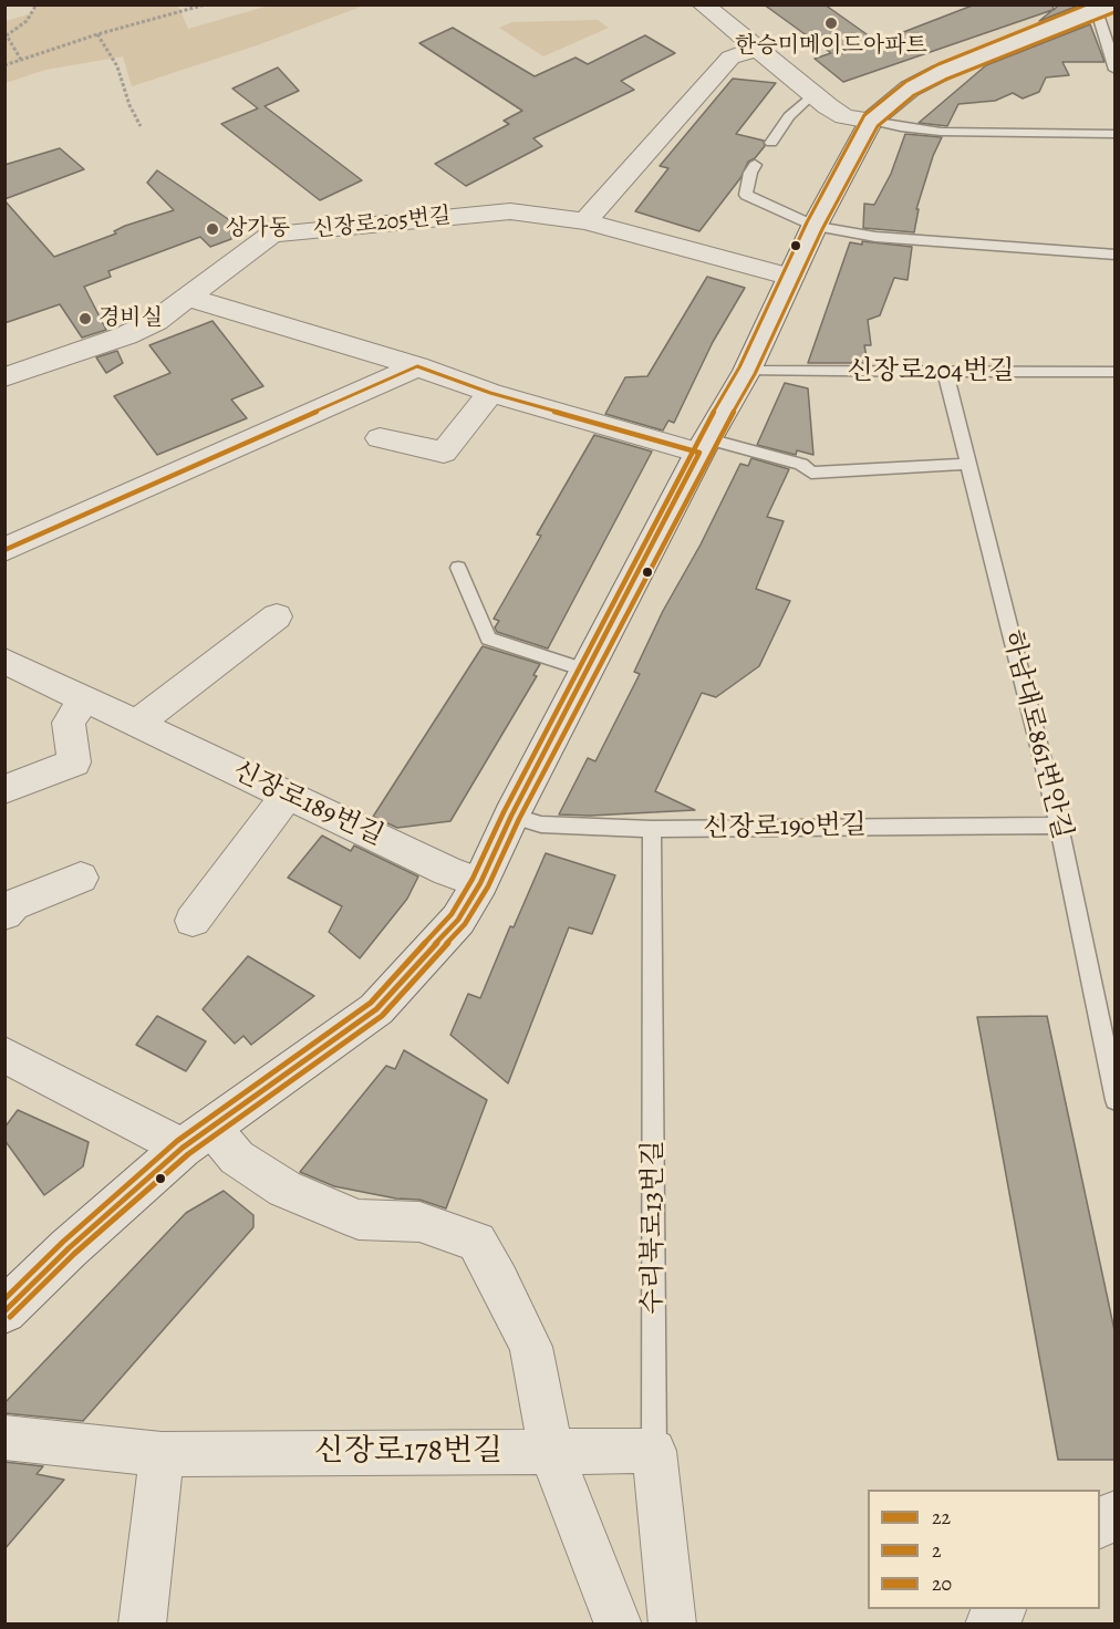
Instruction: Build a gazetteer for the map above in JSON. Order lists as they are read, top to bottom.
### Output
{
  "streets": {
    "street": [
      "신장로205번길",
      "신장로189번길",
      "수리북로13번길",
      "신장로178번길"
    ],
    "lane": ["신장로204번길", "하남대로861번안길", "신장로190번길"]
  },
  "crossings": [
    ["신장로204번길", "하남대로861번안길"],
    ["하남대로861번안길", "신장로190번길"],
    ["신장로190번길", "수리북로13번길"],
    ["수리북로13번길", "신장로178번길"]
  ],
  "places": ["한승미메이드아파트", "상가동", "경비실"],
  "lines": ["transit line 20", "transit line 2", "transit line 22"],
  "legend": ["22", "2", "20"]
}
